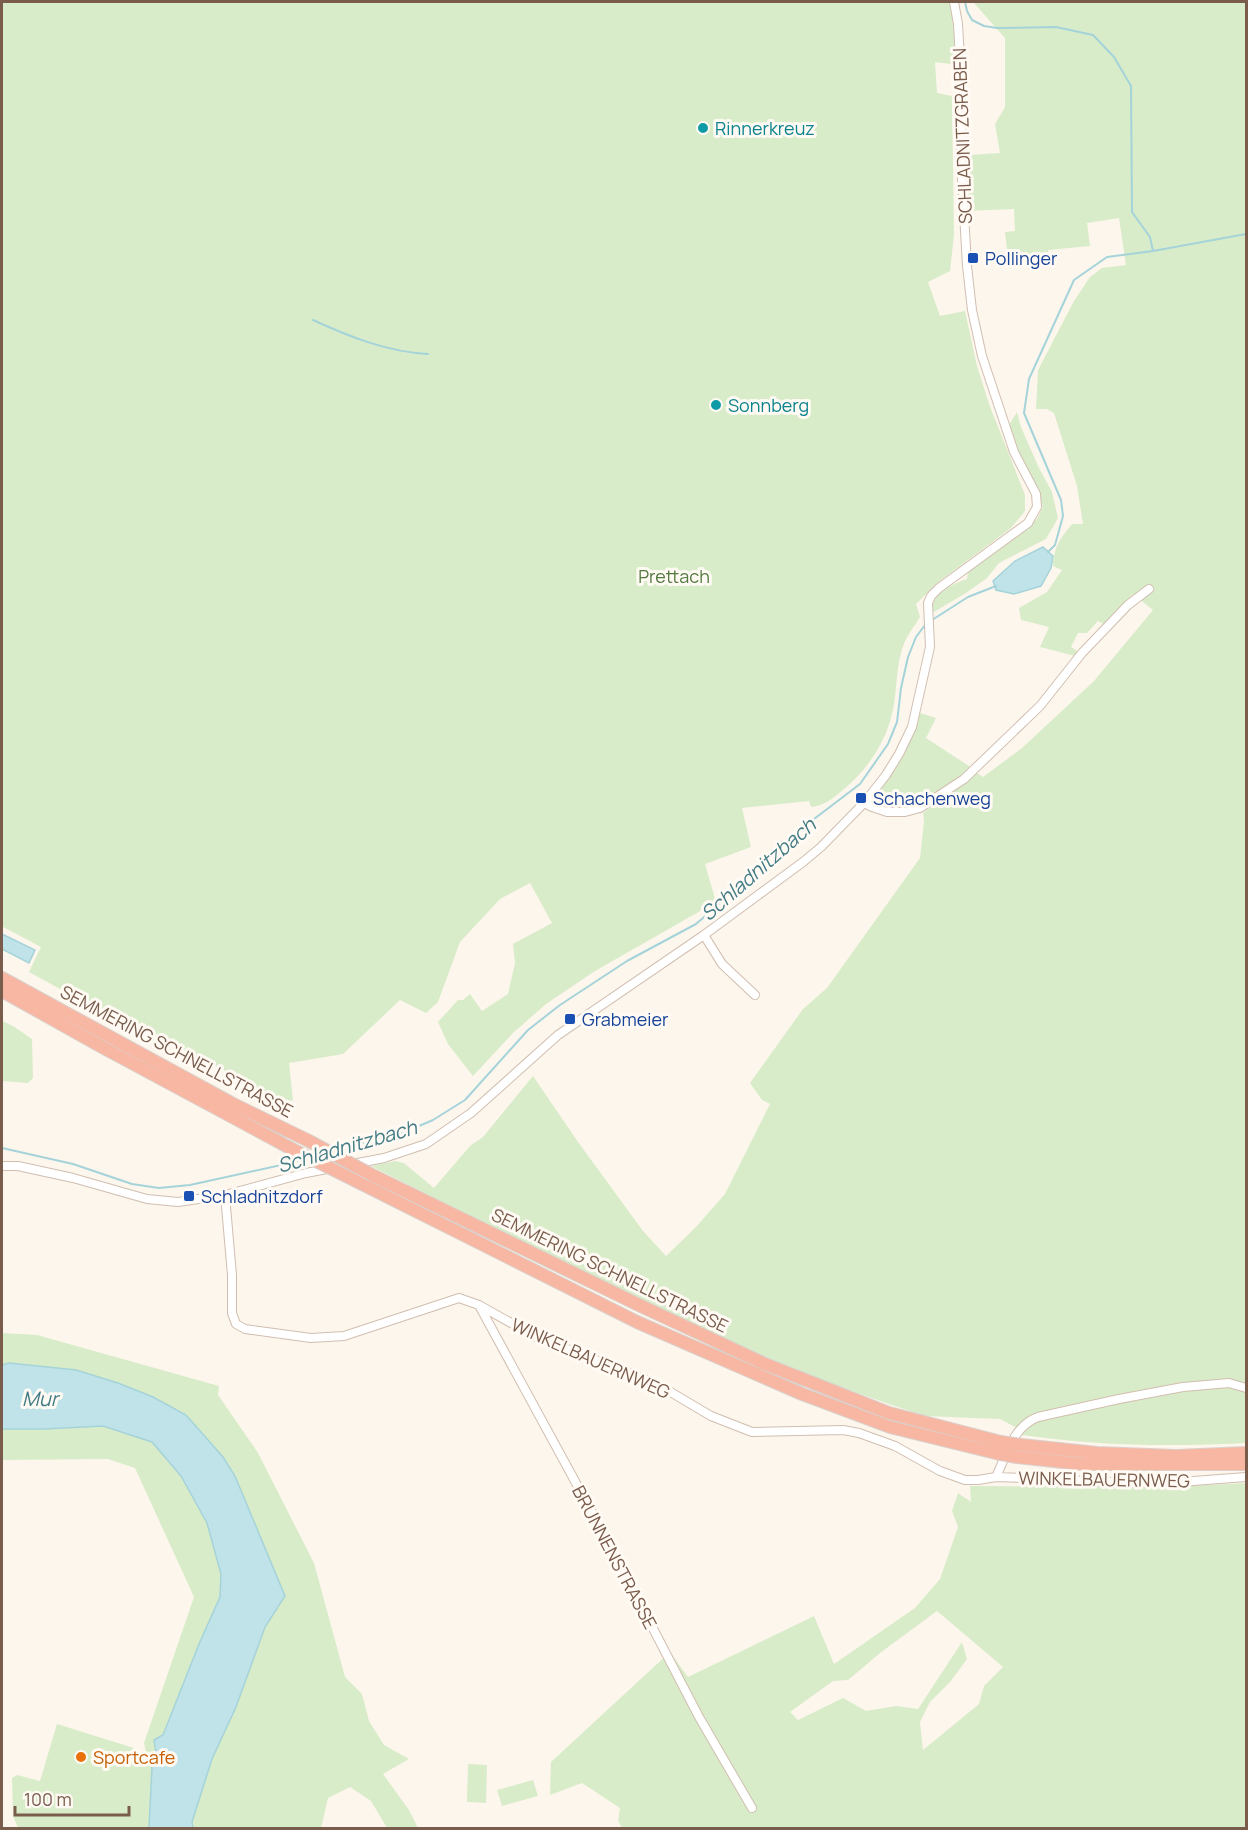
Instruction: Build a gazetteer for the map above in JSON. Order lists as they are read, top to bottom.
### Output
{
  "streets": {
    "highway": ["SEMMERING SCHNELLSTRASSE"],
    "street": ["SCHLADNITZGRABEN", "WINKELBAUERNWEG", "BRUNNENSTRASSE"]
  },
  "crossings": [
    ["SCHLADNITZGRABEN", "WINKELBAUERNWEG"],
    ["WINKELBAUERNWEG", "BRUNNENSTRASSE"]
  ],
  "water": ["Schladnitzbach", "Mur"],
  "parks": ["Prettach"],
  "places": {
    "other": ["Rinnerkreuz", "Sonnberg", "Sportcafe"],
    "transit": [
      "Pollinger",
      "Schachenweg",
      "Grabmeier",
      "Schladnitzdorf"
    ]
  },
  "scale_bar": "100 m"
}
